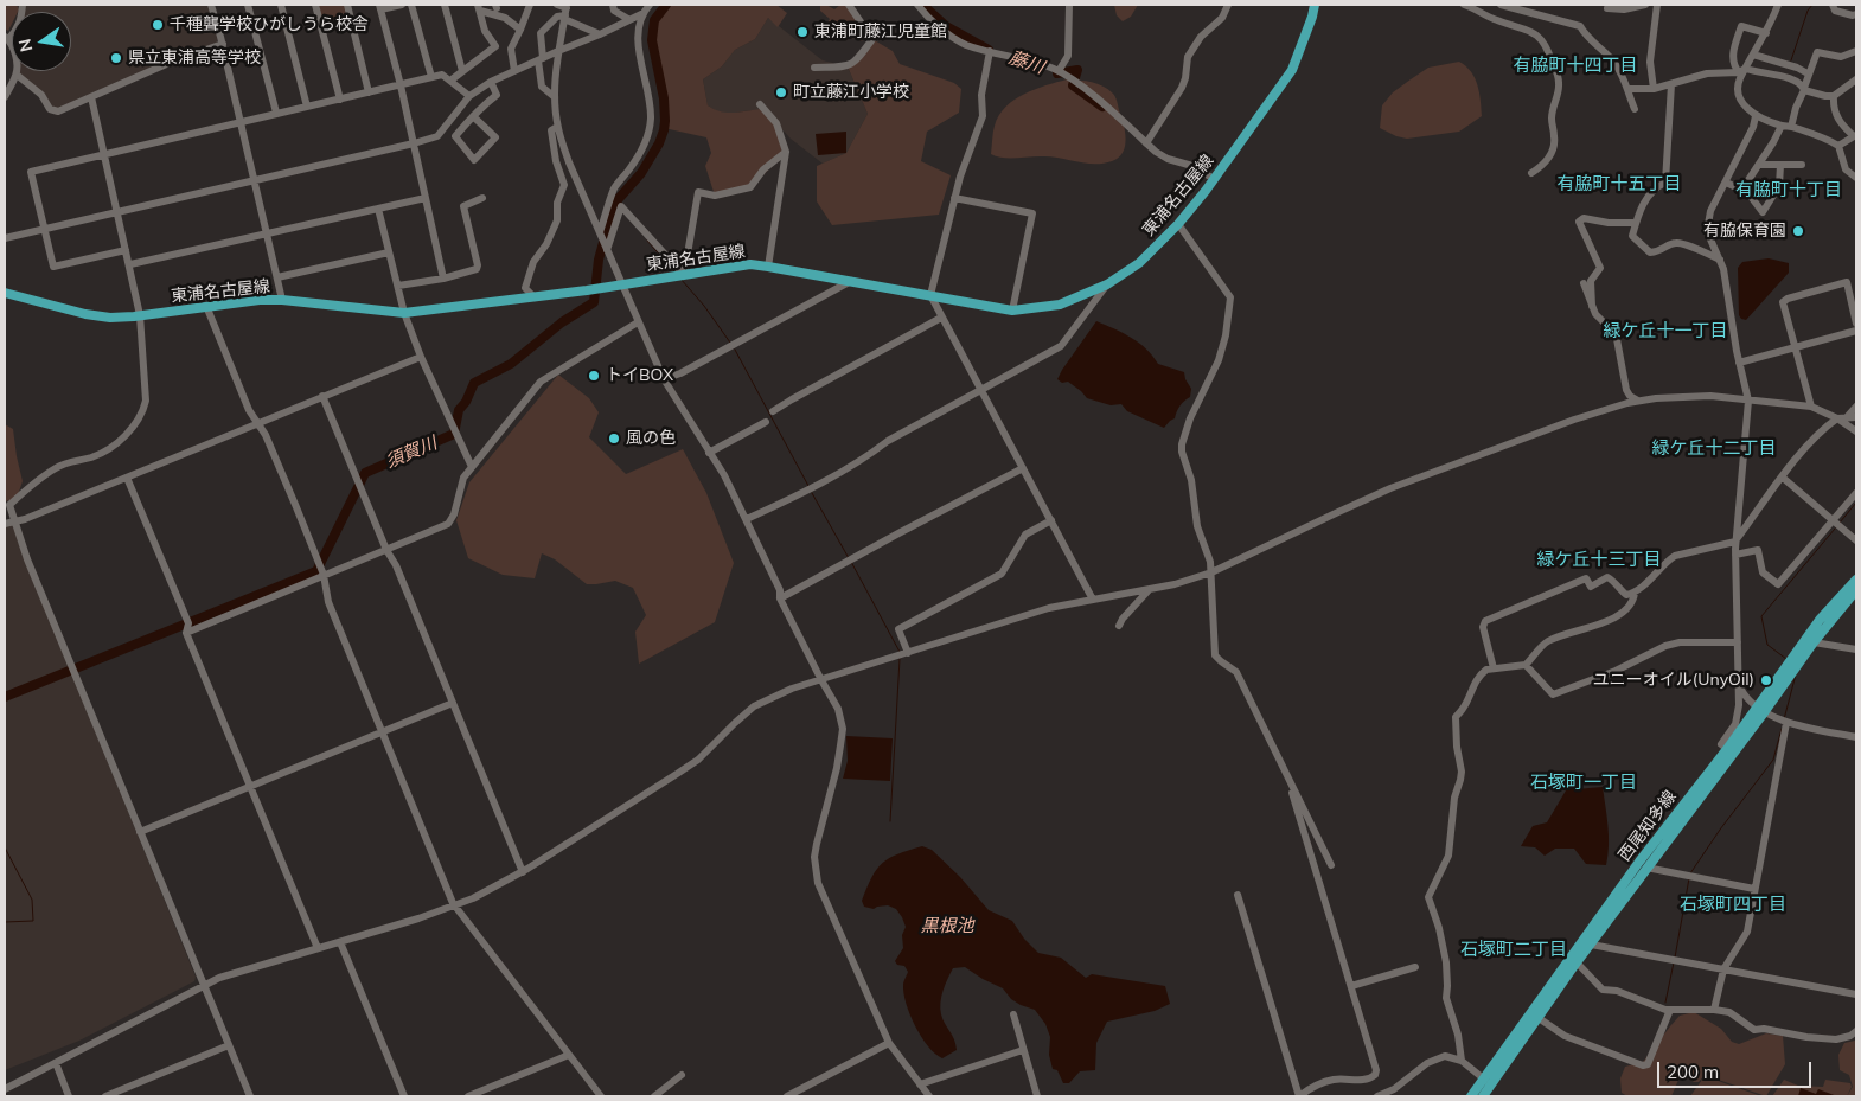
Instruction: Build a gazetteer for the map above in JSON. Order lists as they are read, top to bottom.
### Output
{
  "streets": {
    "main road": ["東浦名古屋線", "西尾知多線"]
  },
  "districts": [
    "有脇町十四丁目",
    "有脇町十五丁目",
    "有脇町十丁目",
    "緑ケ丘十一丁目",
    "緑ケ丘十二丁目",
    "緑ケ丘十三丁目",
    "石塚町一丁目",
    "石塚町四丁目",
    "石塚町二丁目"
  ],
  "water": ["藤川", "須賀川", "黒根池"],
  "places": [
    "千種聾学校ひがしうら校舎",
    "東浦町藤江児童館",
    "県立東浦高等学校",
    "町立藤江小学校",
    "有脇保育園",
    "トイBOX",
    "風の色",
    "ユニーオイル(UnyOil)"
  ],
  "scale_bar": "200 m",
  "north": "left"
}
